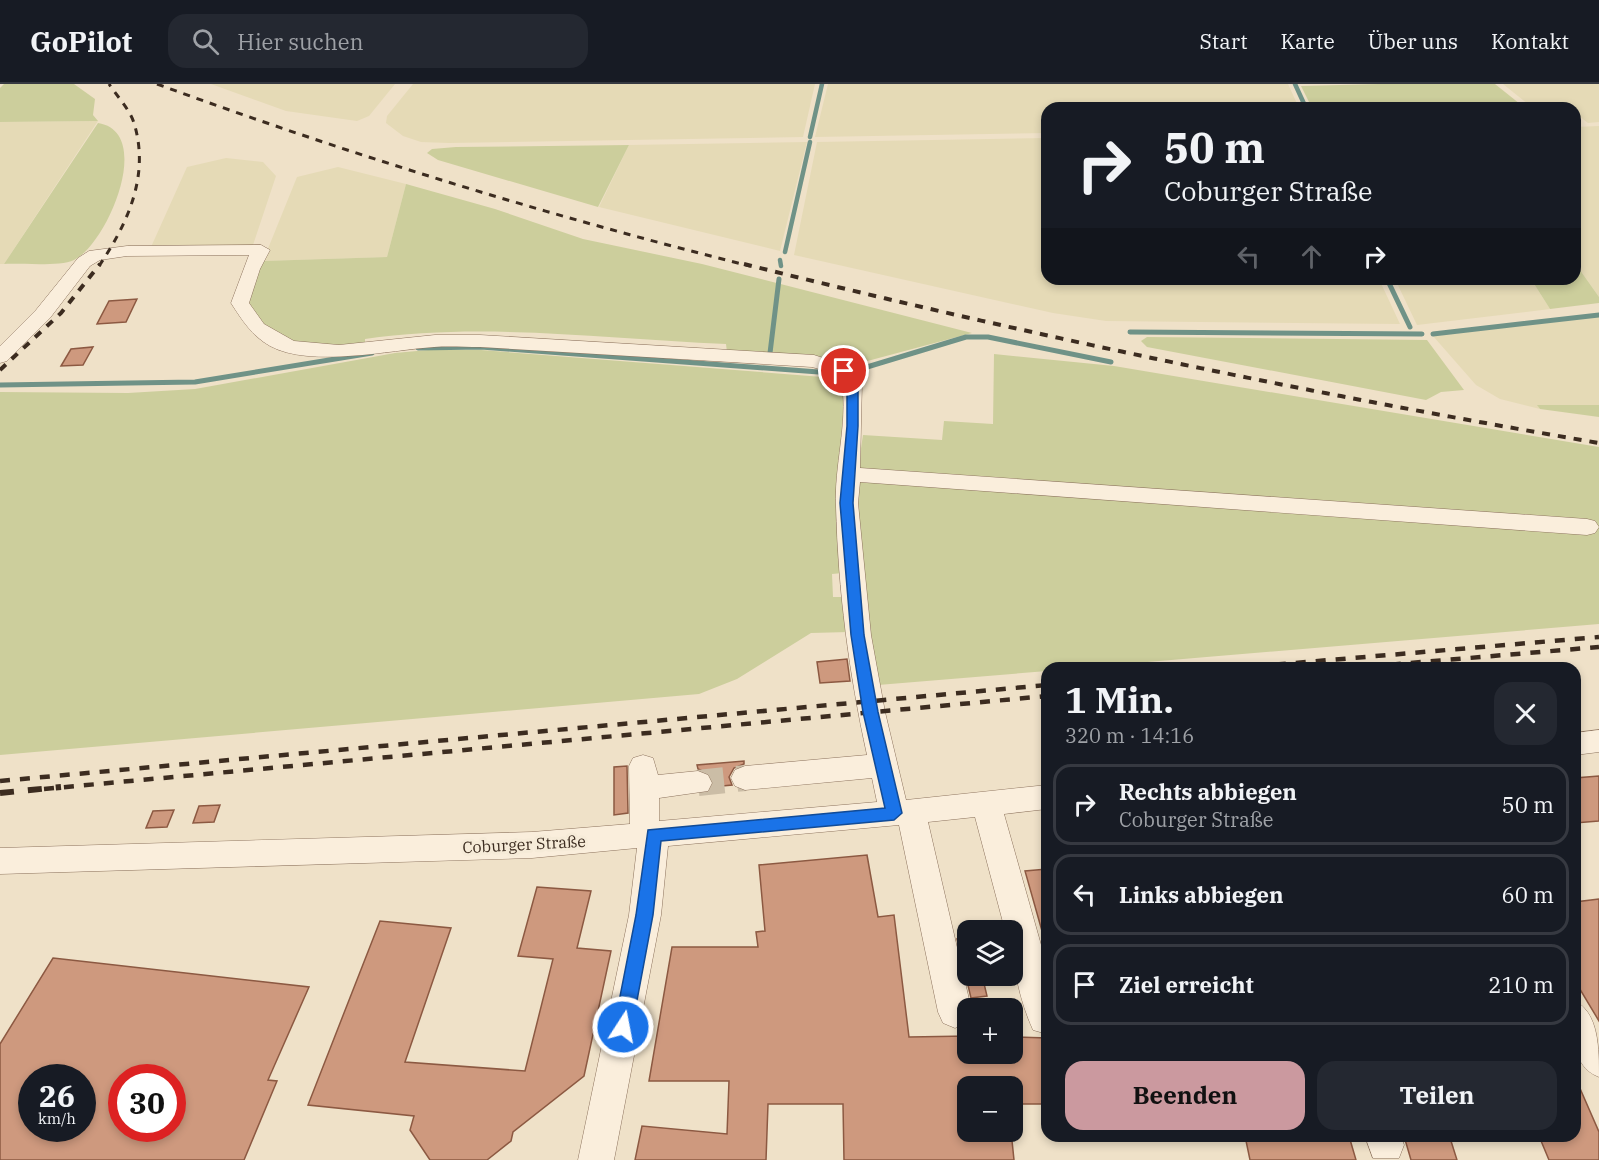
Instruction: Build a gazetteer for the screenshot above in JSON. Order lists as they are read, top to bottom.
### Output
{
  "streets": {
    "street": ["Coburger Straße"]
  },
  "page": {
    "header": "GoPilot",
    "search": "Hier suchen",
    "nav": [
      "Start",
      "Karte",
      "Über uns",
      "Kontakt"
    ],
    "turn": ["50 m", "Coburger Straße"],
    "heading": ["1 Min.", "320 m · 14:16"],
    "list": [
      {
        "name": "Rechts abbiegen",
        "note": "Coburger Straße",
        "value": "50 m"
      },
      {
        "name": "Links abbiegen",
        "value": "60 m"
      },
      {
        "name": "Ziel erreicht",
        "value": "210 m"
      }
    ],
    "map_buttons": ["+", "−"],
    "buttons": ["Beenden", "Teilen"],
    "speed": "26 km/h",
    "limit": "30"
  }
}
